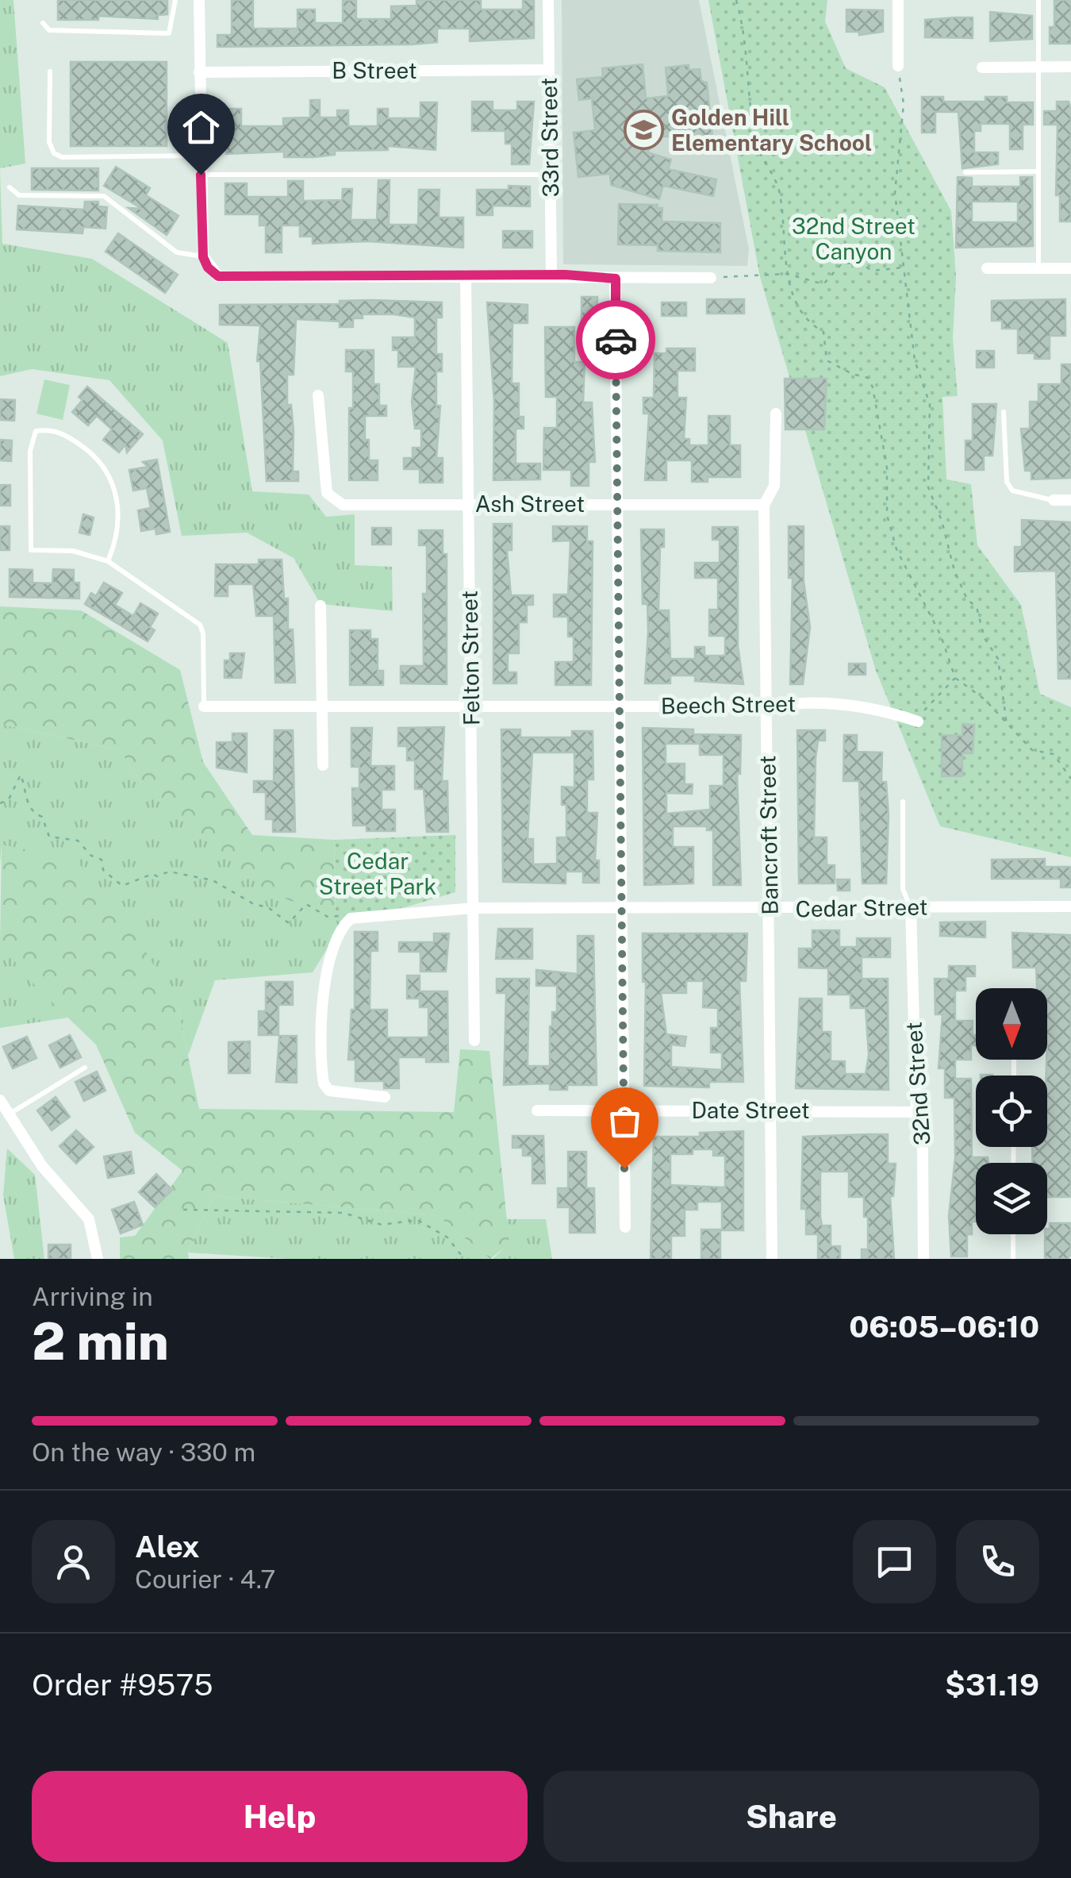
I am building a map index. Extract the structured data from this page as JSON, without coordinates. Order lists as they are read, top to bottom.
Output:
{
  "streets": {
    "street": [
      "B Street",
      "33rd Street",
      "Ash Street",
      "Felton Street",
      "Beech Street",
      "Bancroft Street",
      "Cedar Street",
      "32nd Street",
      "Date Street"
    ]
  },
  "crossings": [
    ["B Street", "33rd Street"],
    ["Ash Street", "Felton Street"],
    ["Ash Street", "Bancroft Street"],
    ["Felton Street", "Beech Street"],
    ["Felton Street", "Cedar Street"],
    ["Beech Street", "Bancroft Street"],
    ["Bancroft Street", "Cedar Street"],
    ["Bancroft Street", "Date Street"],
    ["Cedar Street", "32nd Street"],
    ["32nd Street", "Date Street"]
  ],
  "parks": ["32nd Street Canyon", "Cedar Street Park"],
  "places": {
    "school or university": ["Golden Hill Elementary School"]
  },
  "north": "bottom",
  "page": {
    "heading": ["2 min", "Arriving in", "06:05–06:10"],
    "panel": [
      "Alex",
      "Courier · 4.7",
      "Order #9575",
      "$31.19"
    ],
    "bar": "On the way · 330 m",
    "buttons": ["Help", "Share"]
  }
}
